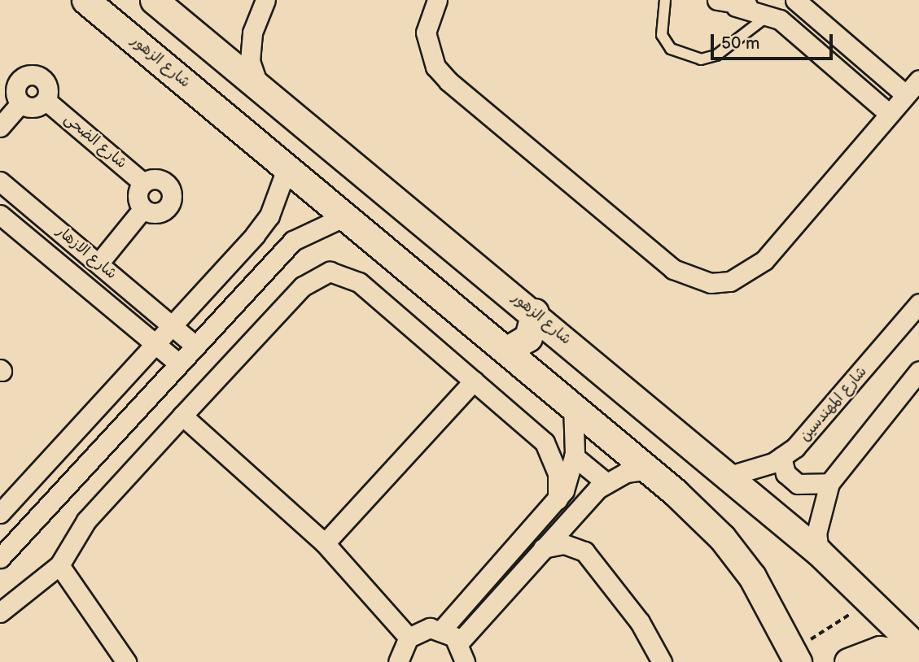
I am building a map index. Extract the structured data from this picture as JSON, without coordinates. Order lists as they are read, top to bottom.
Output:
{
  "streets": {
    "main road": ["شارع الزهور"],
    "street": ["شارع الضحى", "شارع الازهار", "شارع المهندسين"]
  },
  "crossings": [
    ["شارع الزهور", "شارع المهندسين"]
  ],
  "scale_bar": "50 m"
}
